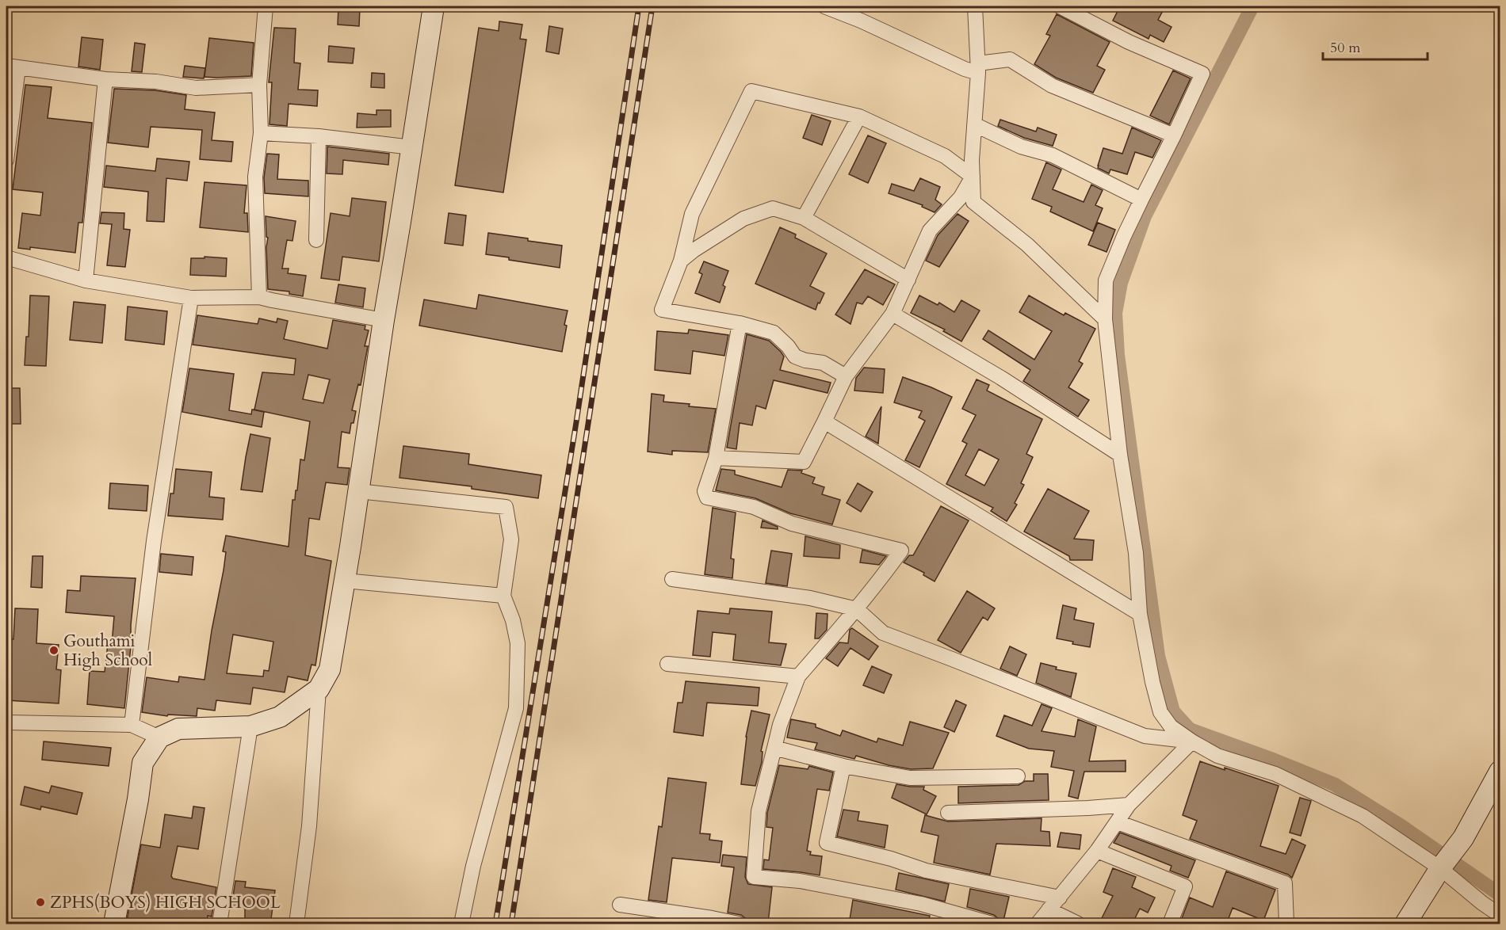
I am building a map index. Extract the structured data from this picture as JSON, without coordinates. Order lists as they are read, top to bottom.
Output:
{
  "places": ["Gouthami High School", "ZPHS(BOYS) HIGH SCHOOL"],
  "scale_bar": "50 m"
}
